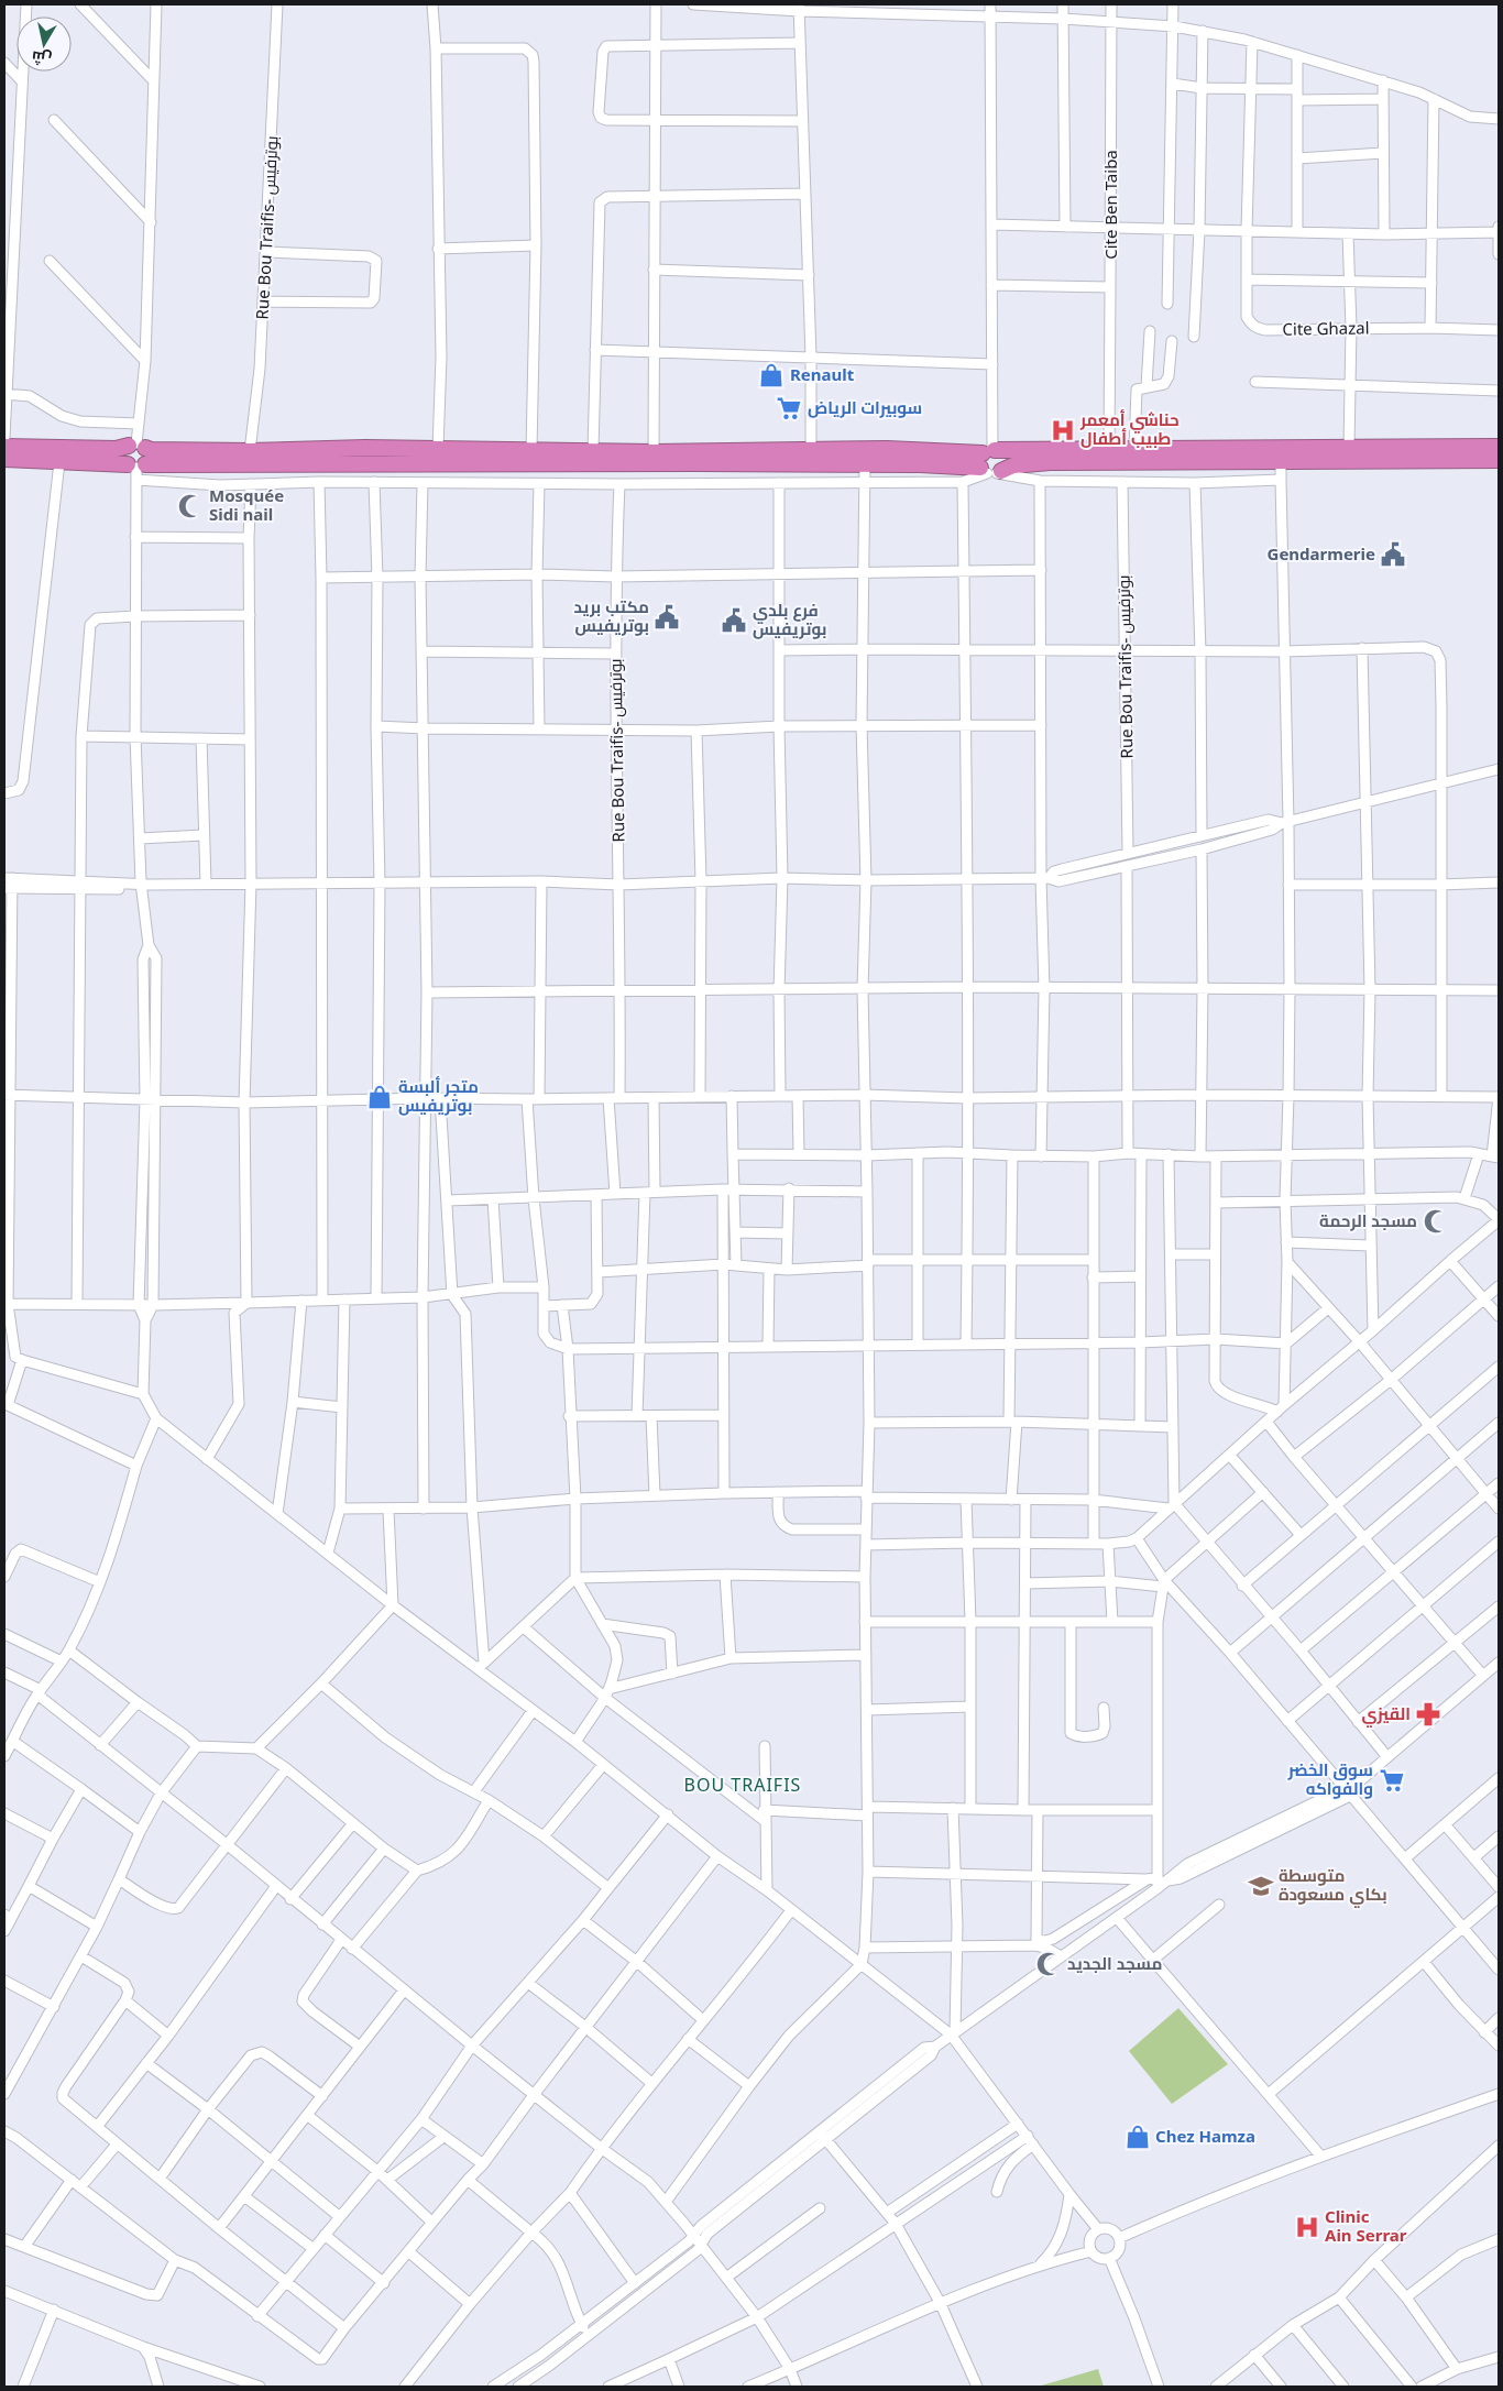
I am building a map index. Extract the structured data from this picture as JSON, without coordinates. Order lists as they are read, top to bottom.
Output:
{
  "streets": {
    "street": ["Cite Ben Taiba", "Rue Bou Traifis- بوترفيس", "Cite Ghazal"]
  },
  "districts": ["BOU TRAIFIS"],
  "places": {
    "shop": ["Renault", "متجر ألبسة بوتريفيس", "Chez Hamza"],
    "supermarket": ["سوبيرات الرياض", "سوق الخضر والفواكه"],
    "hospital": ["حناشي أمعمر طبيب أطفال", "Clinic Ain Serrar"],
    "mosque": ["Mosquée Sidi nail", "مسجد الرحمة", "مسجد الجديد"],
    "public building": ["Gendarmerie", "مكتب بريد بوتريفيس", "فرع بلدي بوتريفيس"],
    "pharmacy": ["القيزي"],
    "school or university": ["متوسطة بكاي مسعودة"]
  },
  "north": "bottom"
}
